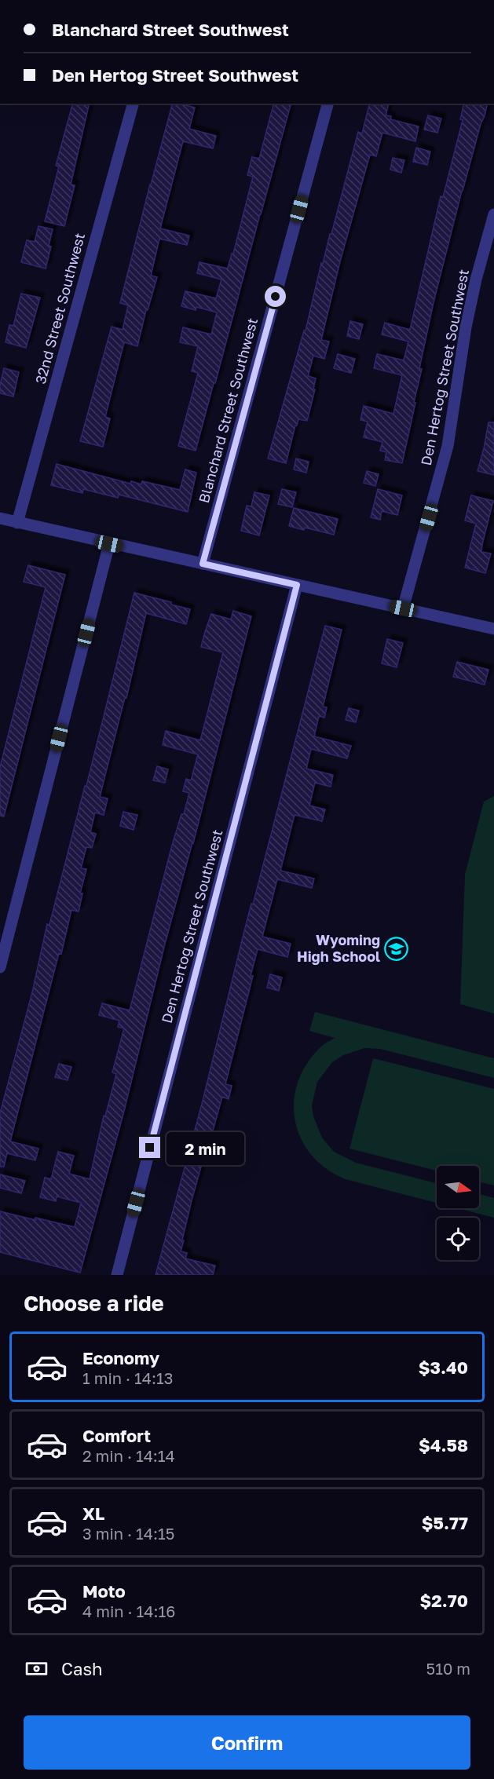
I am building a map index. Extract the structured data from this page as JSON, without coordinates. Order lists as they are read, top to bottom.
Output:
{
  "streets": {
    "street": ["32nd Street Southwest", "Den Hertog Street Southwest", "Blanchard Street Southwest"]
  },
  "places": {
    "school or university": ["Wyoming High School"]
  },
  "north": "right",
  "page": {
    "banner": ["Blanchard Street Southwest", "Den Hertog Street Southwest"],
    "bubble": "2 min",
    "heading": "Choose a ride",
    "list": [
      {
        "name": "Economy",
        "note": "1 min · 14:13",
        "value": "$3.40"
      },
      {
        "name": "Comfort",
        "note": "2 min · 14:14",
        "value": "$4.58"
      },
      {
        "name": "XL",
        "note": "3 min · 14:15",
        "value": "$5.77"
      },
      {
        "name": "Moto",
        "note": "4 min · 14:16",
        "value": "$2.70"
      }
    ],
    "pay": ["Cash", "510 m"],
    "buttons": "Confirm"
  }
}
